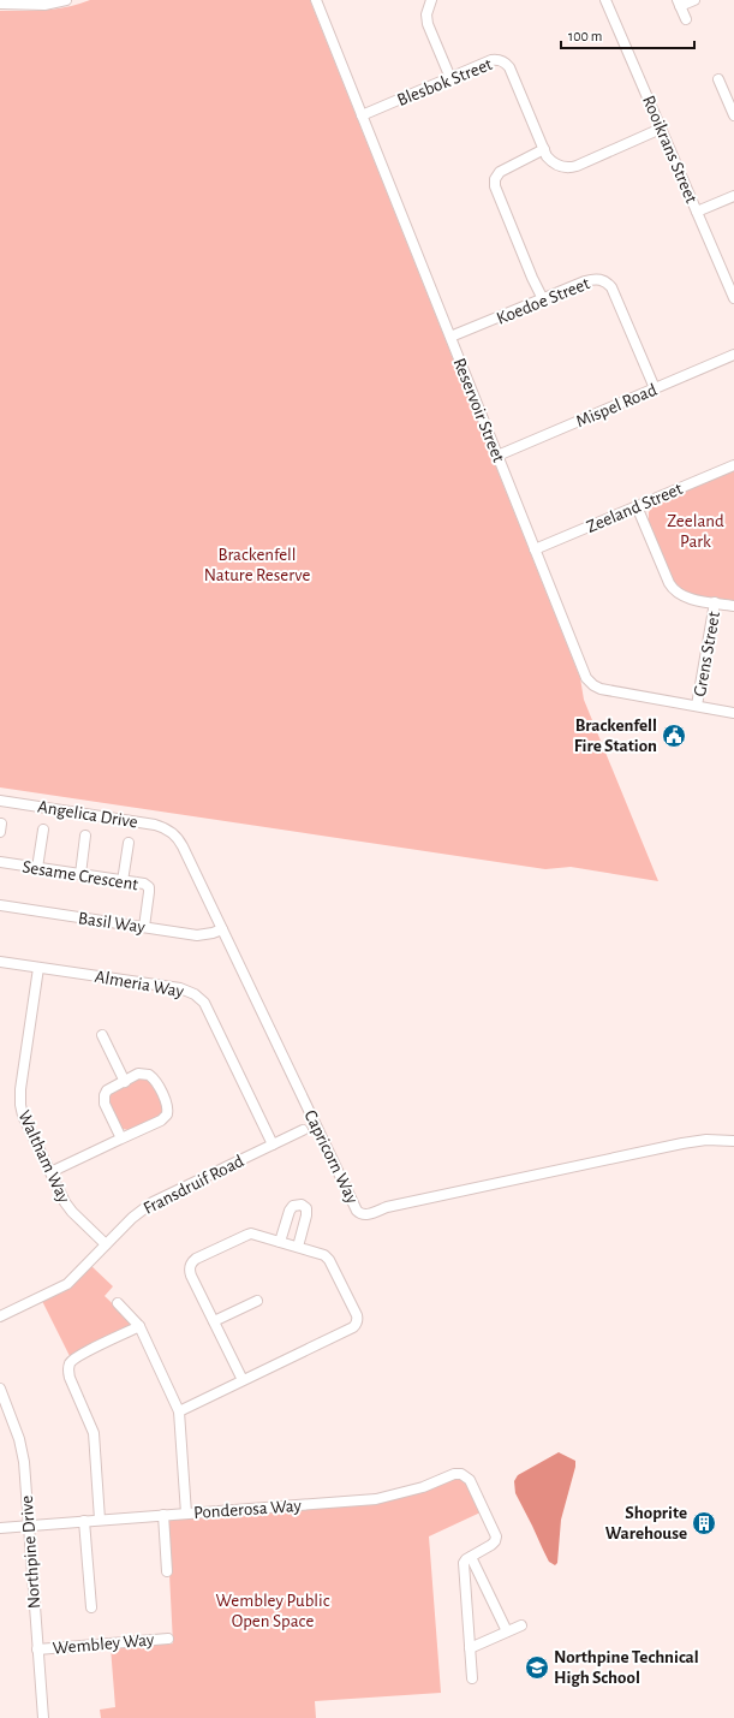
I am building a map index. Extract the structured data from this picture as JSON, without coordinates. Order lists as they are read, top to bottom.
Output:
{
  "streets": {
    "street": [
      "Blesbok Street",
      "Rooikrans Street",
      "Koedoe Street",
      "Mispel Road",
      "Reservoir Street",
      "Zeeland Street",
      "Grens Street",
      "Angelica Drive",
      "Sesame Crescent",
      "Basil Way",
      "Almeria Way",
      "Waltham Way",
      "Capricorn Way",
      "Fransdruif Road",
      "Ponderosa Way",
      "Northpine Drive",
      "Wembley Way"
    ]
  },
  "crossings": [
    ["Blesbok Street", "Reservoir Street"],
    ["Koedoe Street", "Mispel Road"],
    ["Koedoe Street", "Reservoir Street"],
    ["Mispel Road", "Reservoir Street"],
    ["Reservoir Street", "Zeeland Street"],
    ["Reservoir Street", "Grens Street"],
    ["Angelica Drive", "Capricorn Way"],
    ["Sesame Crescent", "Basil Way"],
    ["Basil Way", "Capricorn Way"],
    ["Almeria Way", "Waltham Way"],
    ["Almeria Way", "Fransdruif Road"],
    ["Waltham Way", "Fransdruif Road"],
    ["Ponderosa Way", "Northpine Drive"],
    ["Northpine Drive", "Wembley Way"]
  ],
  "parks": ["Zeeland Park", "Brackenfell Nature Reserve", "Wembley Public Open Space"],
  "places": {
    "public building": ["Brackenfell Fire Station"],
    "building": ["Shoprite Warehouse"],
    "school or university": ["Northpine Technical High School"]
  },
  "scale_bar": "100 m"
}
